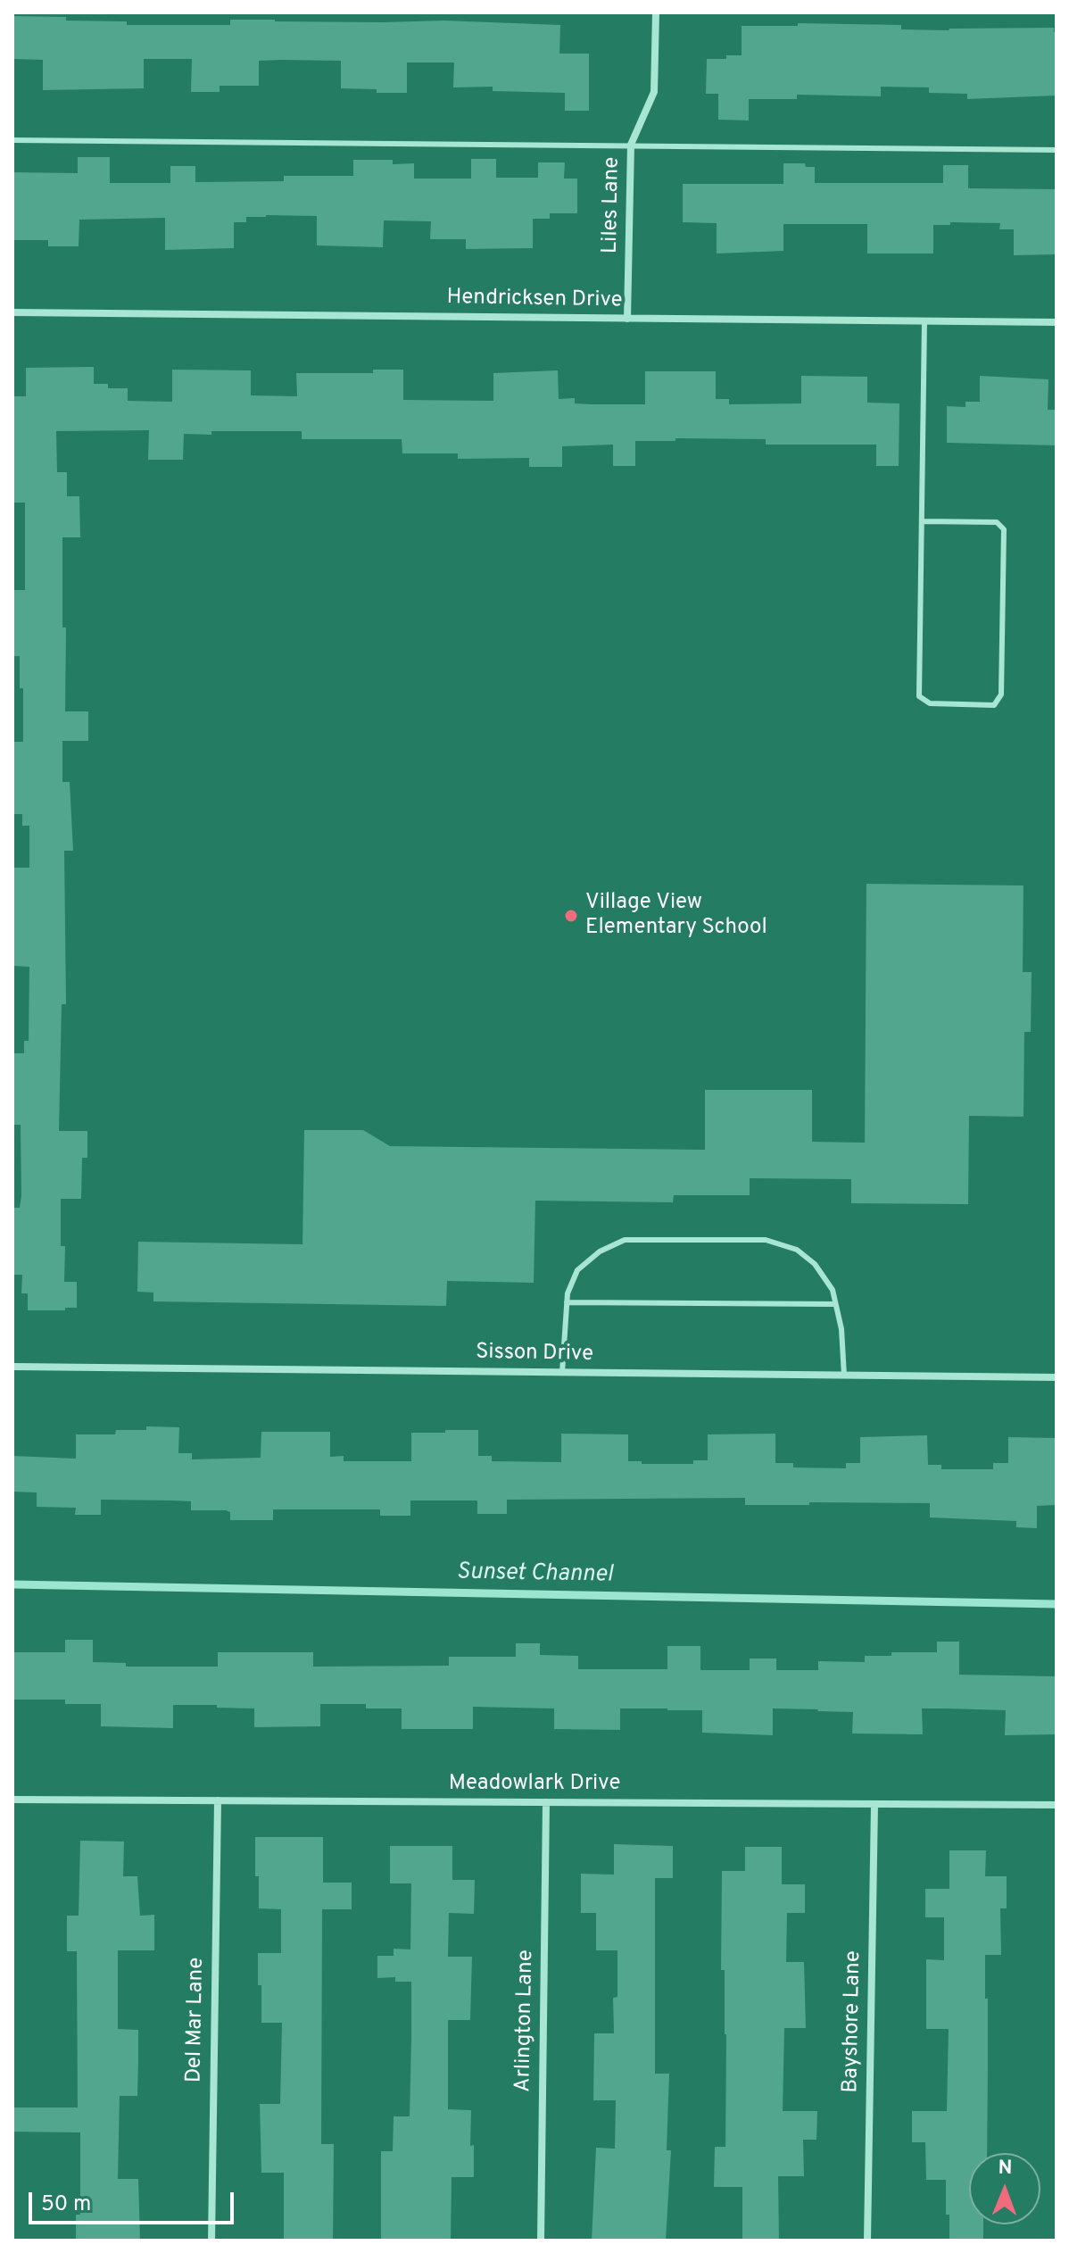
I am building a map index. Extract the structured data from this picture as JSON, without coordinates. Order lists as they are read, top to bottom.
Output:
{
  "streets": {
    "street": [
      "Liles Lane",
      "Hendricksen Drive",
      "Sisson Drive",
      "Meadowlark Drive",
      "Del Mar Lane",
      "Arlington Lane",
      "Bayshore Lane"
    ]
  },
  "crossings": [
    ["Liles Lane", "Hendricksen Drive"],
    ["Meadowlark Drive", "Del Mar Lane"],
    ["Meadowlark Drive", "Arlington Lane"],
    ["Meadowlark Drive", "Bayshore Lane"]
  ],
  "water": ["Sunset Channel"],
  "places": ["Village View Elementary School"],
  "scale_bar": "50 m",
  "north": "top"
}
